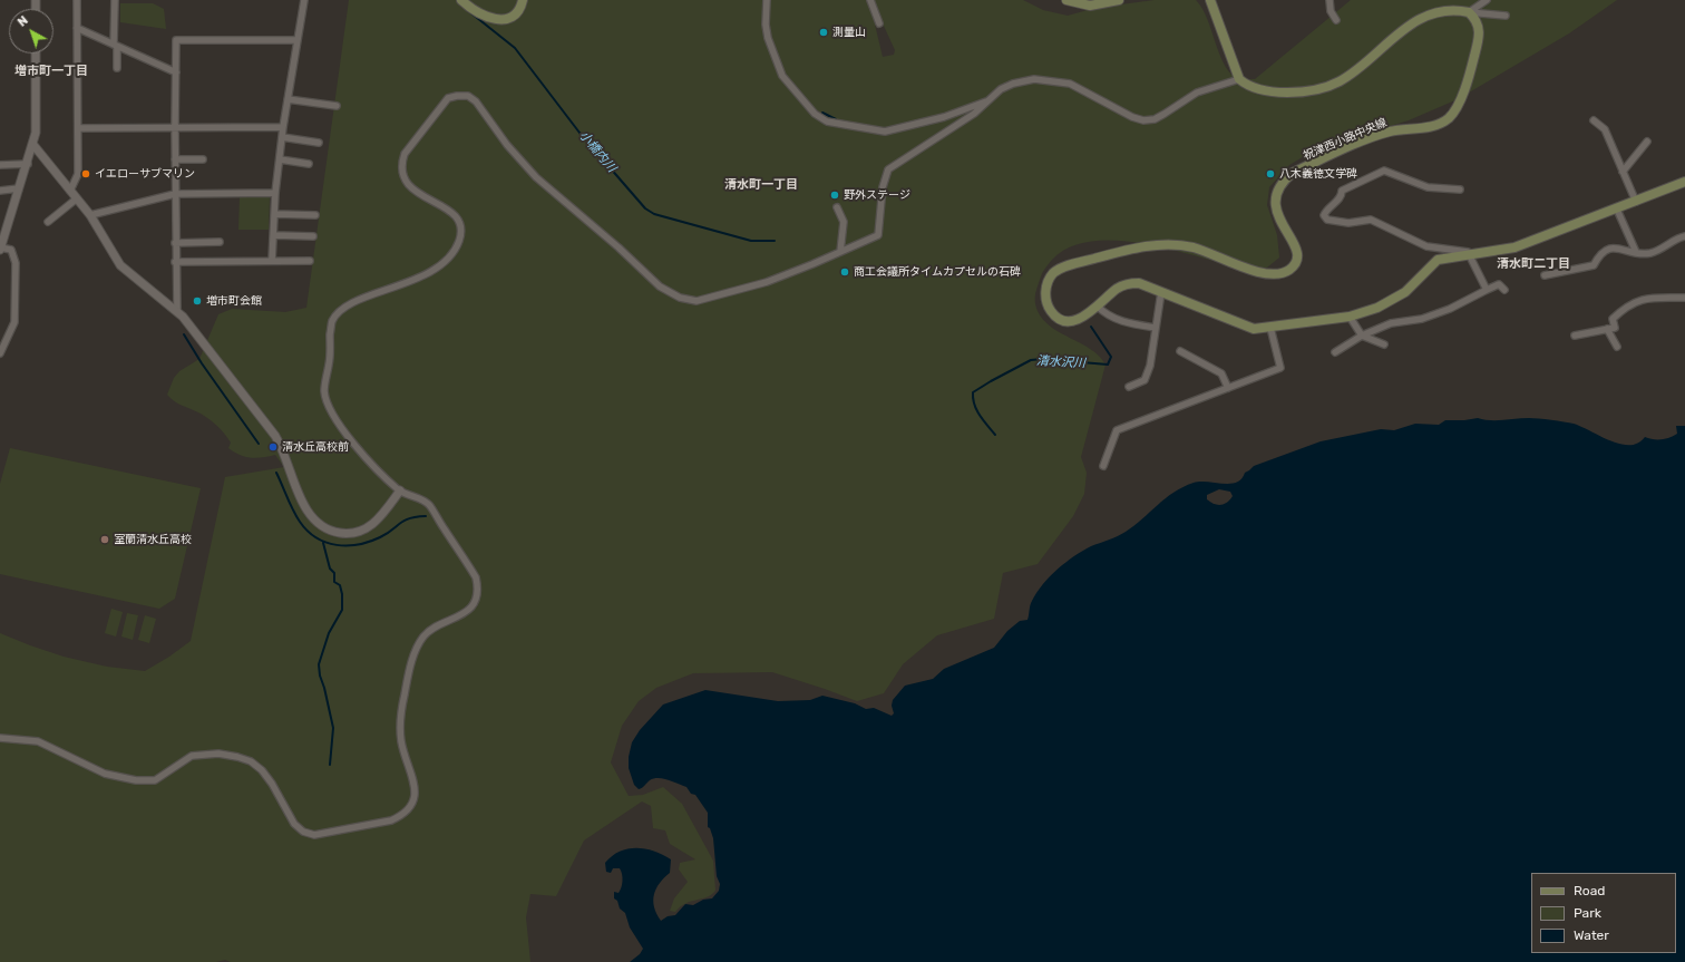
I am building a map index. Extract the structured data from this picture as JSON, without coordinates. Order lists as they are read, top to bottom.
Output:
{
  "streets": {
    "main road": ["祝津西小路中央線"]
  },
  "districts": ["増市町一丁目", "清水町一丁目", "清水町二丁目"],
  "water": ["小橋内川", "清水沢川"],
  "places": [
    "測量山",
    "イエローサブマリン",
    "八木義徳文学碑",
    "野外ステージ",
    "商工会議所タイムカプセルの石碑",
    "増市町会館",
    "清水丘高校前",
    "室蘭清水丘高校"
  ],
  "legend": ["Road", "Park", "Water"],
  "north": "top left"
}
